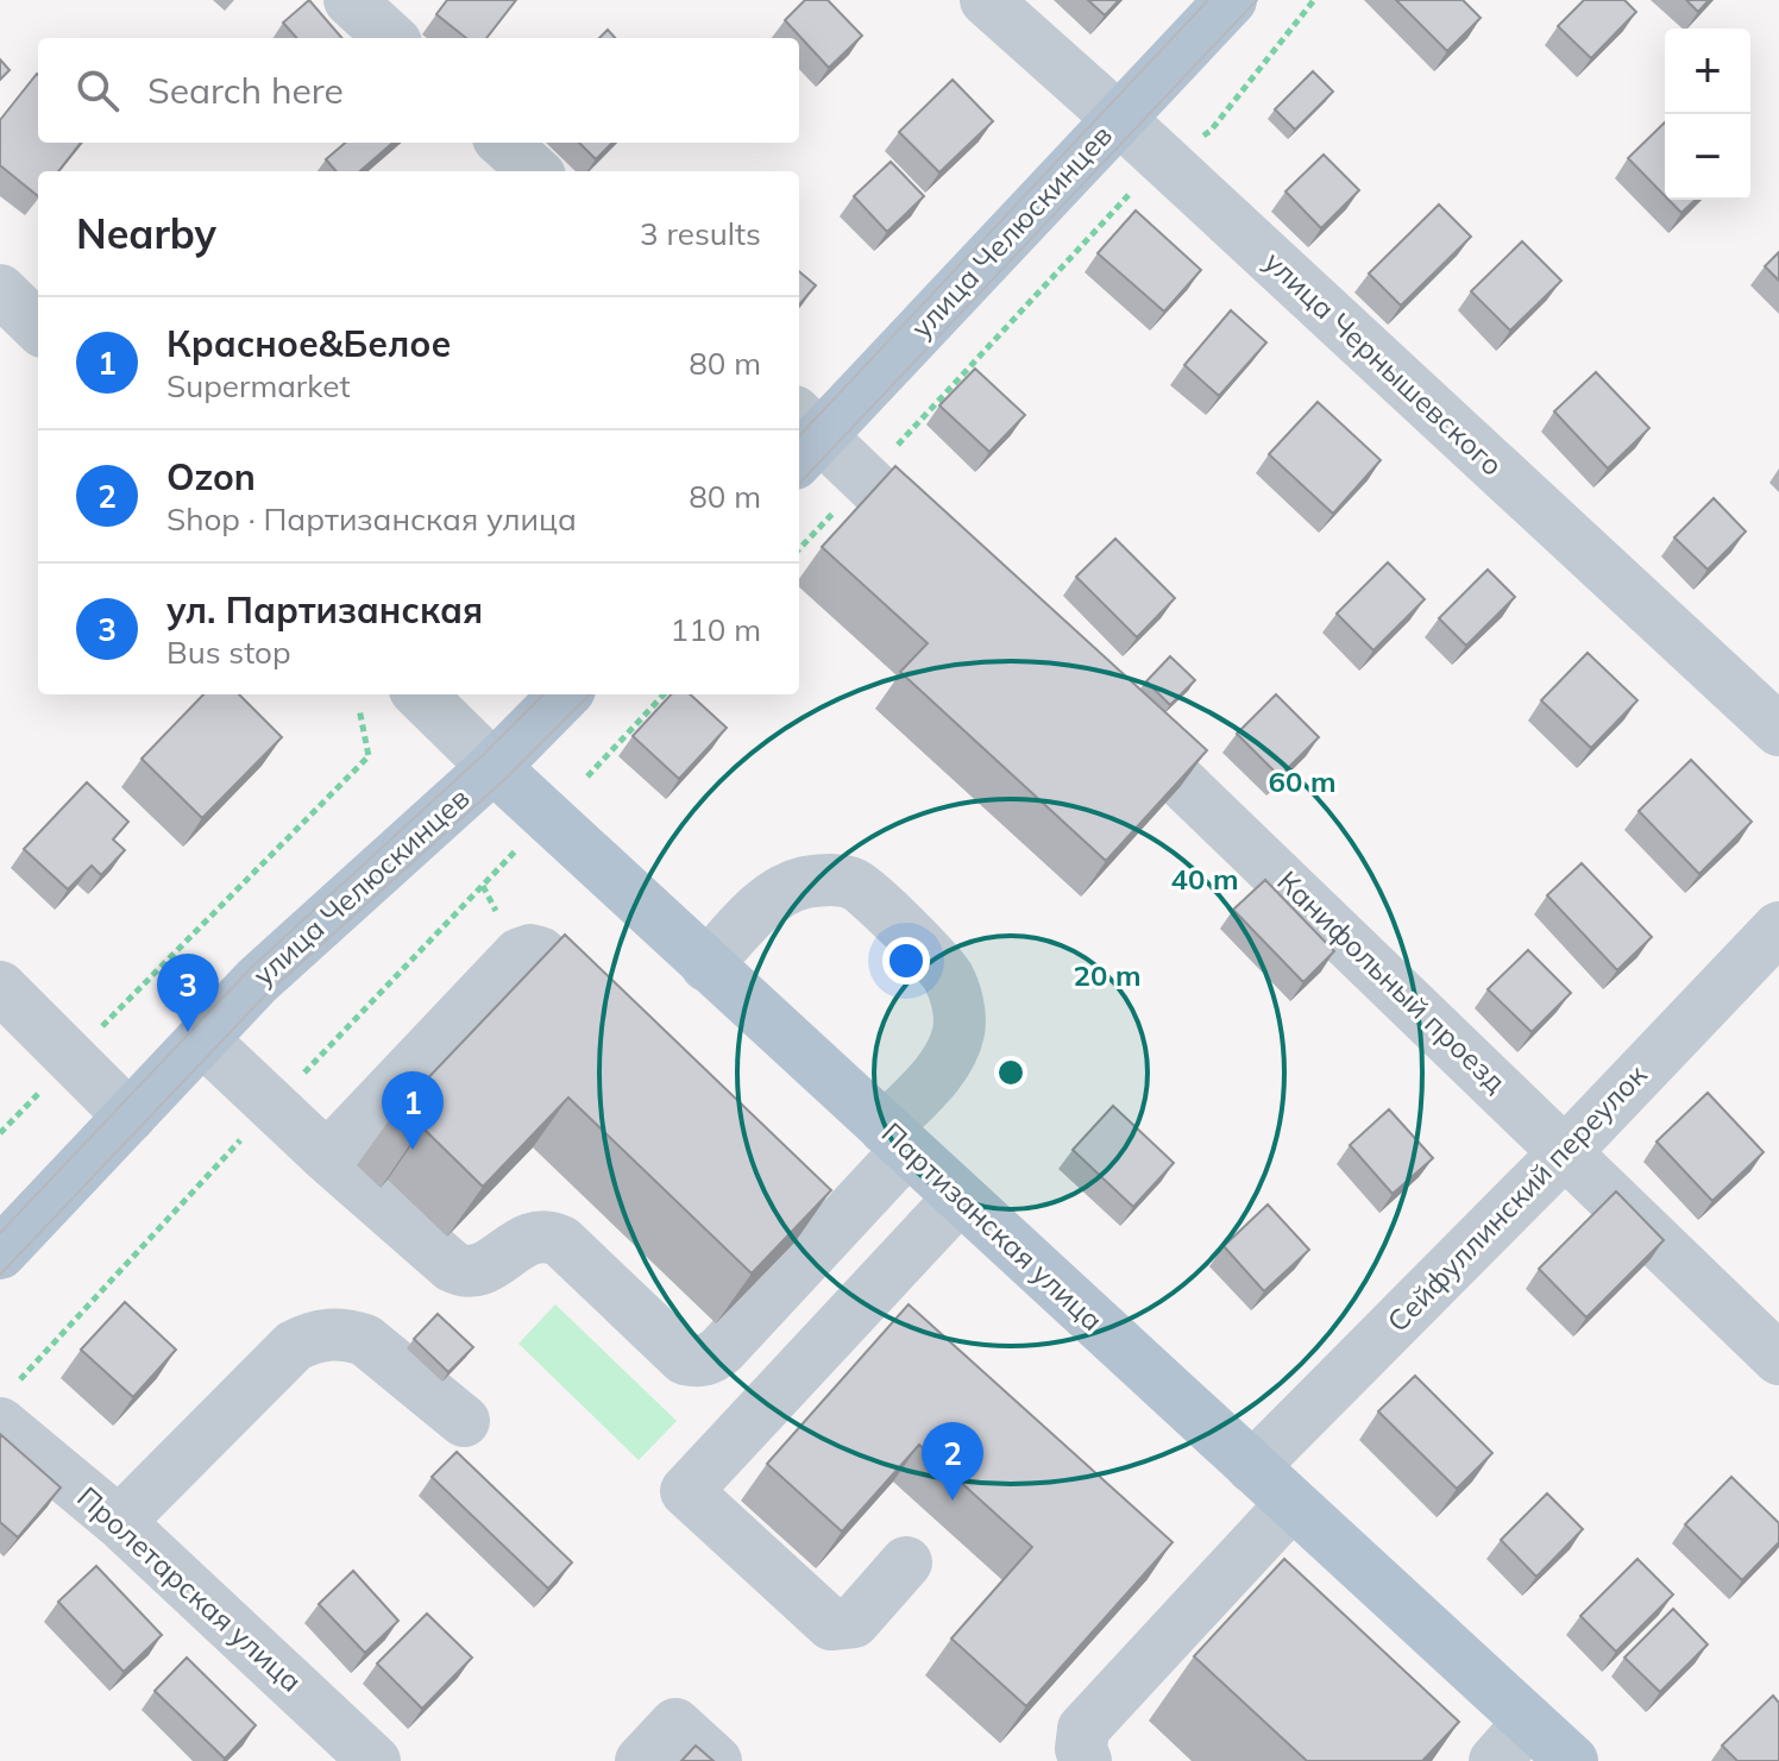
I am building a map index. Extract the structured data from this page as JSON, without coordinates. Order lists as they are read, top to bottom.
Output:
{
  "streets": {
    "main road": ["улица Челюскинцев", "Партизанская улица"],
    "street": [
      "улица Чернышевского",
      "Канифольный проезд",
      "Сейфуллинский переулок",
      "Пролетарская улица"
    ]
  },
  "crossings": [
    ["улица Челюскинцев", "улица Чернышевского"],
    ["улица Челюскинцев", "Партизанская улица"],
    ["Канифольный проезд", "Сейфуллинский переулок"],
    ["Сейфуллинский переулок", "Партизанская улица"]
  ],
  "page": {
    "map_buttons": ["+", "−"],
    "search": "Search here",
    "heading": ["Nearby", "3 results"],
    "list": [
      {
        "mark": "1",
        "name": "Красное&Белое",
        "note": "Supermarket",
        "value": "80 m"
      },
      {
        "mark": "2",
        "name": "Ozon",
        "note": "Shop · Партизанская улица",
        "value": "80 m"
      },
      {
        "mark": "3",
        "name": "ул. Партизанская",
        "note": "Bus stop",
        "value": "110 m"
      }
    ],
    "pins": ["3", "1", "2"]
  },
  "rings": ["60 m", "40 m", "20 m"]
}
